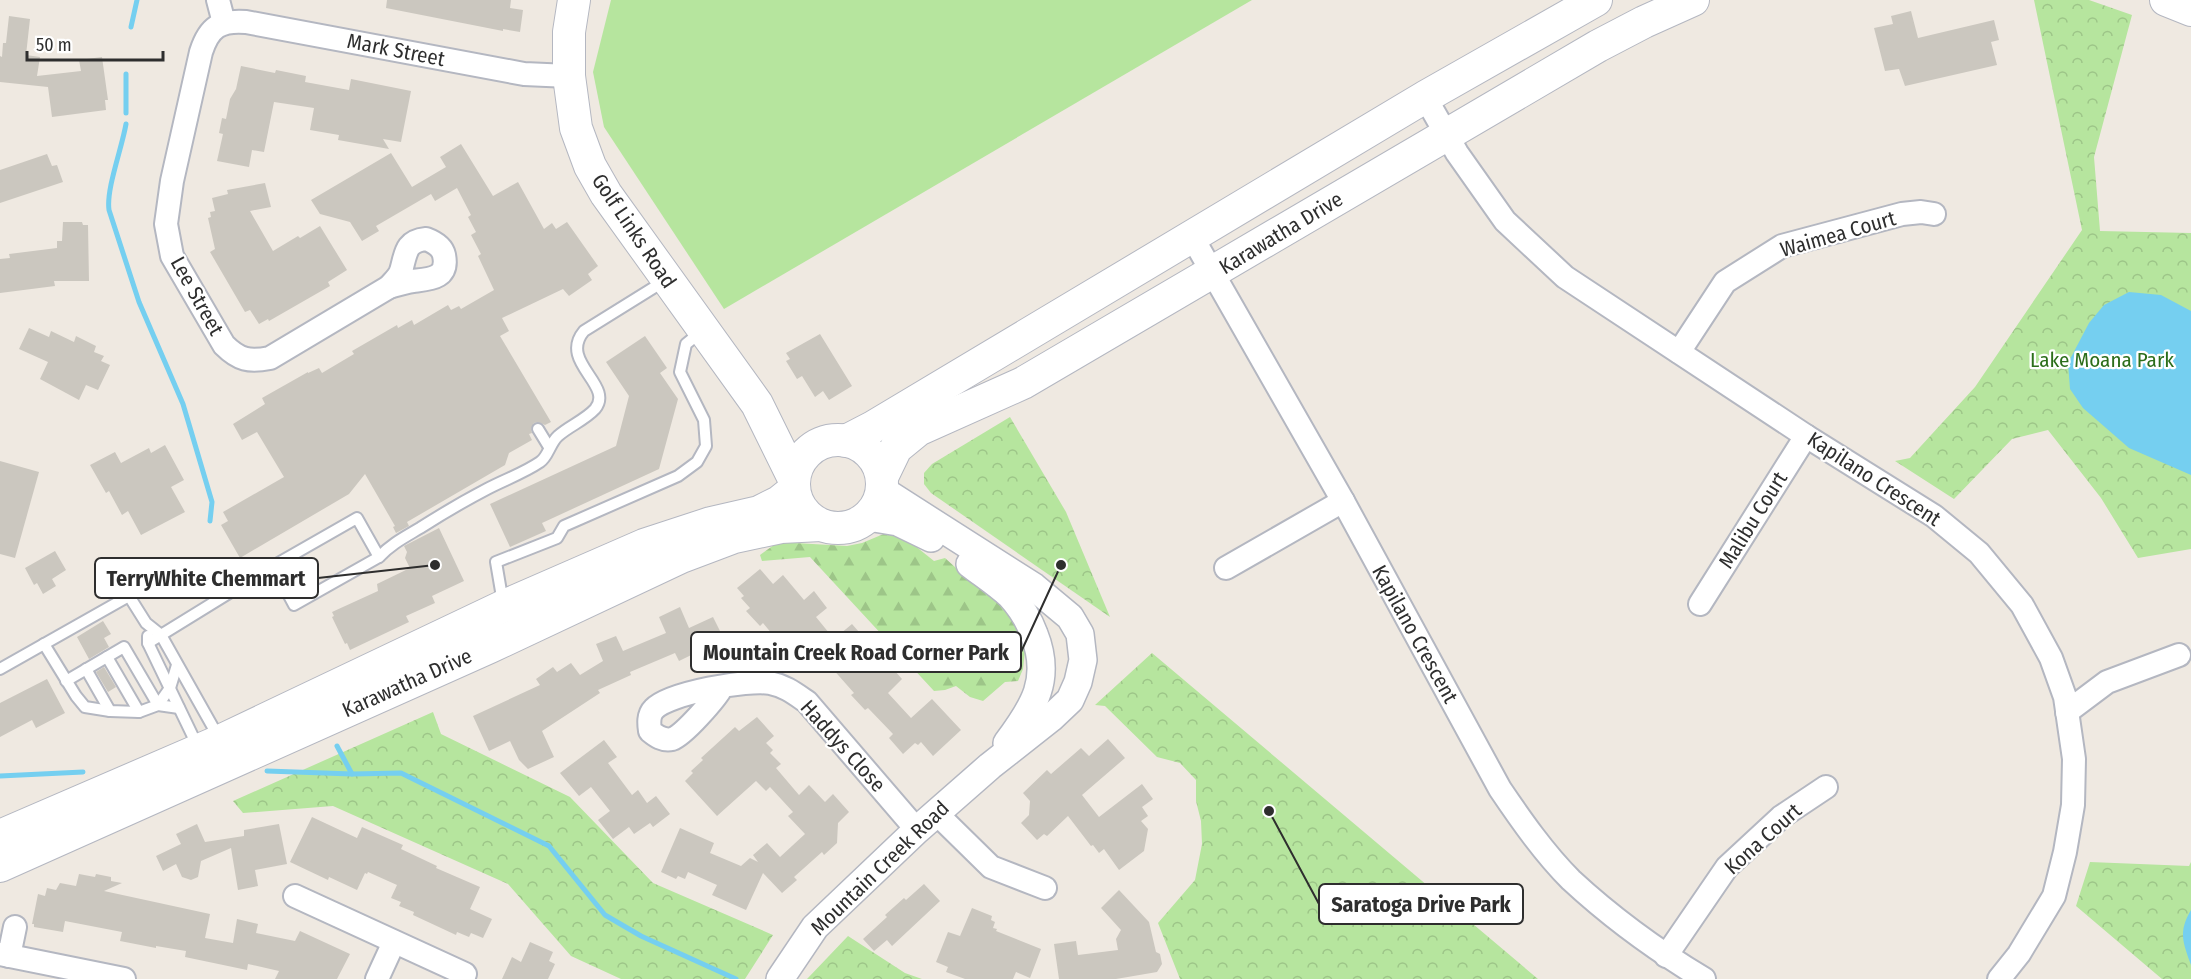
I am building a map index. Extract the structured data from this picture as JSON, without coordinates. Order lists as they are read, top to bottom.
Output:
{
  "streets": {
    "main road": ["Golf Links Road", "Karawatha Drive"],
    "street": [
      "Mark Street",
      "Waimea Court",
      "Lee Street",
      "Kapilano Crescent",
      "Malibu Court",
      "Haddys Close",
      "Kona Court",
      "Mountain Creek Road"
    ]
  },
  "crossings": [
    ["Mark Street", "Golf Links Road"],
    ["Mark Street", "Lee Street"],
    ["Golf Links Road", "Karawatha Drive"],
    ["Golf Links Road", "Mountain Creek Road"],
    ["Karawatha Drive", "Kapilano Crescent"],
    ["Karawatha Drive", "Mountain Creek Road"],
    ["Waimea Court", "Kapilano Crescent"],
    ["Kapilano Crescent", "Malibu Court"],
    ["Kapilano Crescent", "Kona Court"],
    ["Haddys Close", "Mountain Creek Road"]
  ],
  "parks": ["Lake Moana Park"],
  "places": ["TerryWhite Chemmart", "Mountain Creek Road Corner Park", "Saratoga Drive Park"],
  "scale_bar": "50 m"
}
